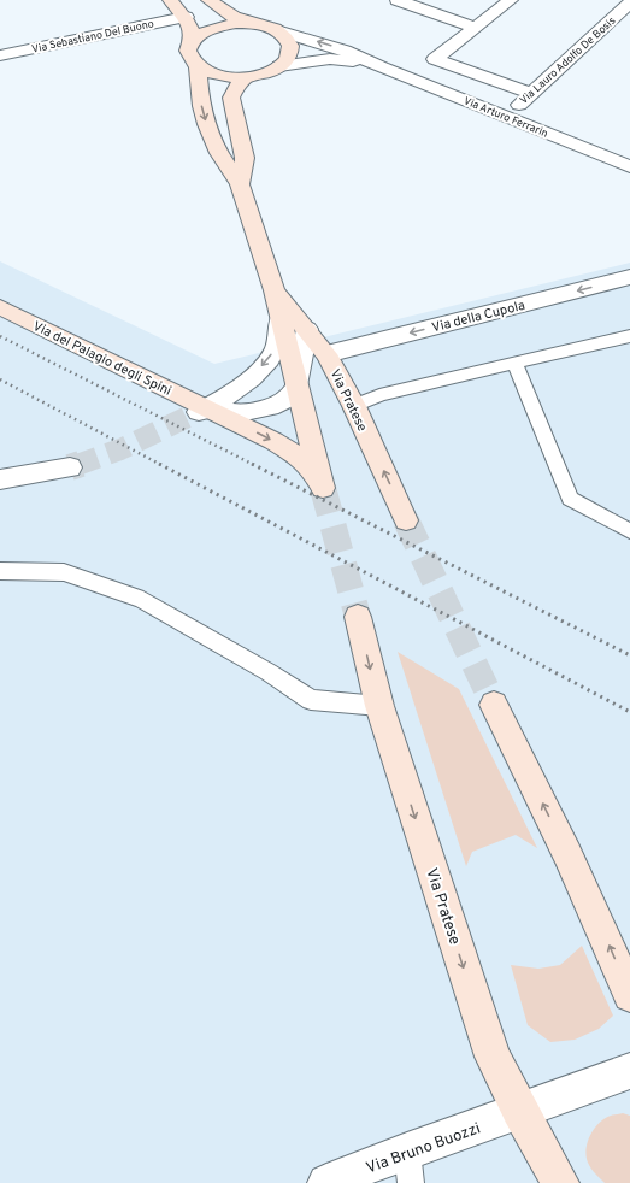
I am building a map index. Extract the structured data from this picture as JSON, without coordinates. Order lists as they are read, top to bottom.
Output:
{
  "streets": {
    "main road": ["Via del Palagio degli Spini", "Via Pratese"],
    "street": [
      "Via Sebastiano Del Buono",
      "Via Lauro Adolfo De Bosis",
      "Via Arturo Ferrarin",
      "Via della Cupola",
      "Via Bruno Buozzi"
    ]
  },
  "crossings": [
    ["Via Lauro Adolfo De Bosis", "Via Arturo Ferrarin"],
    ["Via della Cupola", "Via Pratese"],
    ["Via del Palagio degli Spini", "Via Pratese"],
    ["Via Pratese", "Via Bruno Buozzi"]
  ],
  "one_way": ["Via della Cupola"]
}
